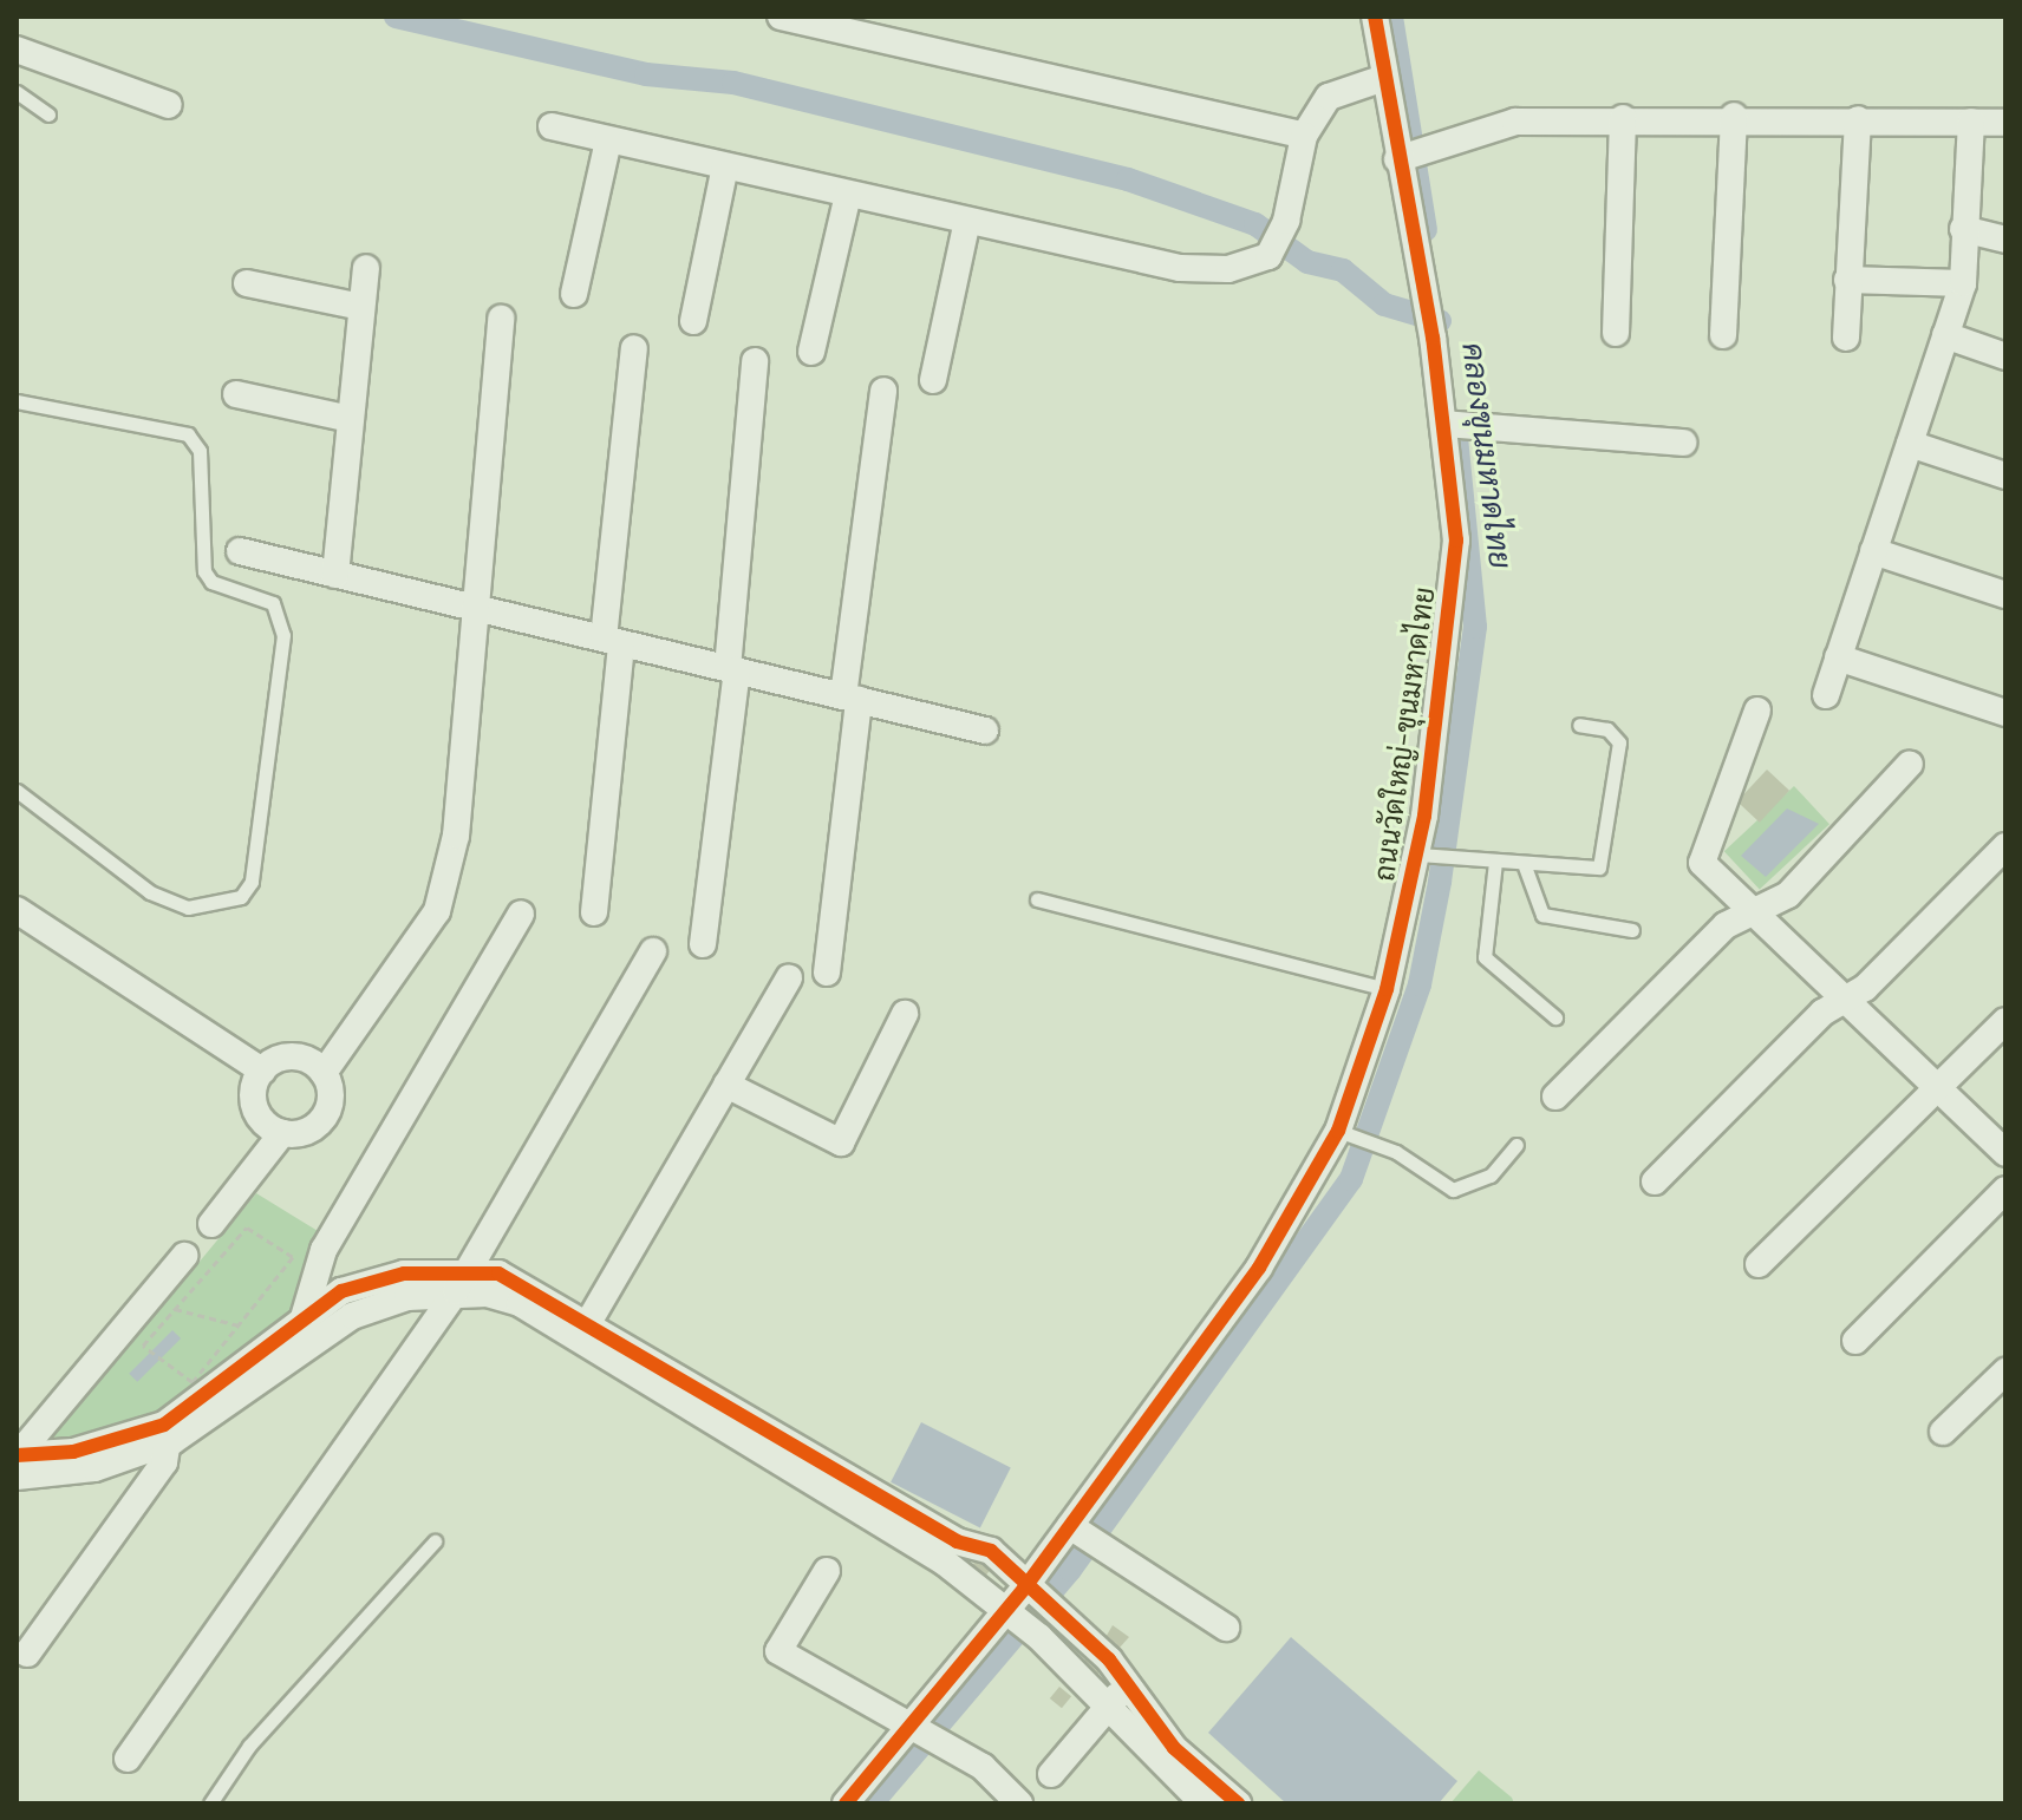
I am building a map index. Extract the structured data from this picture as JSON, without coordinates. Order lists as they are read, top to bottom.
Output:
{
  "streets": {
    "street": ["ถนนวัดใหญ่-ขุนมหาดไทย"]
  },
  "water": ["คลองขุนมหาดไทย"]
}
